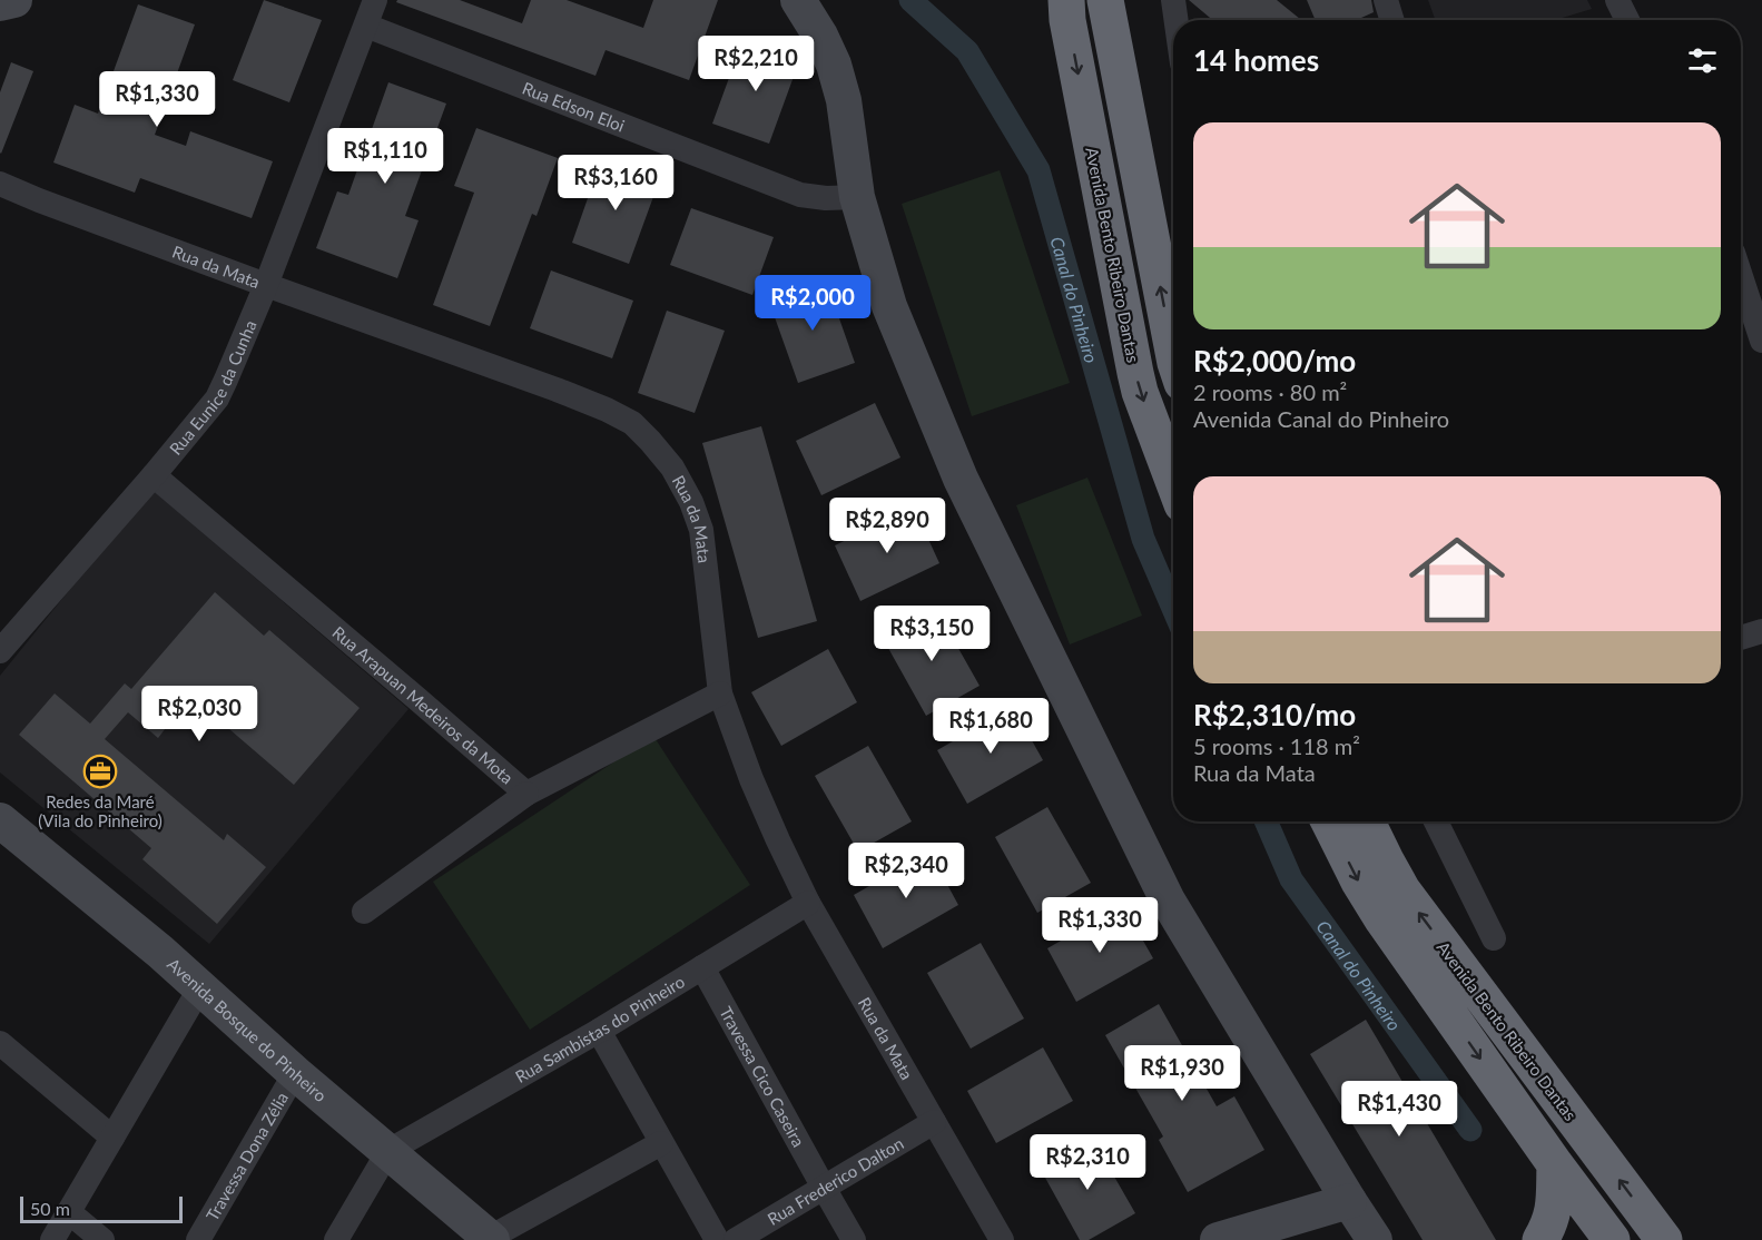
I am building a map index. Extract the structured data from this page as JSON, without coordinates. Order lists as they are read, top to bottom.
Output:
{
  "streets": {
    "highway": ["Avenida Bento Ribeiro Dantas"],
    "street": [
      "Rua Edson Eloi",
      "Rua da Mata",
      "Rua Eunice da Cunha",
      "Rua Arapuan Medeiros da Mota",
      "Avenida Bosque do Pinheiro",
      "Rua Sambistas do Pinheiro",
      "Travessa Cico Caseira",
      "Travessa Dona Zélia",
      "Rua Frederico Dalton"
    ]
  },
  "crossings": [
    ["Rua Edson Eloi", "Rua Eunice da Cunha"],
    ["Rua da Mata", "Rua Eunice da Cunha"],
    ["Rua da Mata", "Rua Arapuan Medeiros da Mota"],
    ["Rua da Mata", "Rua Sambistas do Pinheiro"],
    ["Rua da Mata", "Rua Frederico Dalton"],
    ["Rua Eunice da Cunha", "Rua Arapuan Medeiros da Mota"],
    ["Avenida Bosque do Pinheiro", "Rua Sambistas do Pinheiro"],
    ["Avenida Bosque do Pinheiro", "Travessa Dona Zélia"],
    ["Rua Sambistas do Pinheiro", "Travessa Cico Caseira"],
    ["Travessa Cico Caseira", "Rua Frederico Dalton"]
  ],
  "water": ["Canal do Pinheiro"],
  "places": {
    "office": ["Redes da Maré (Vila do Pinheiro)"]
  },
  "scale_bar": "50 m",
  "page": {
    "heading": "14 homes",
    "price": [
      "R$2,210",
      "R$1,330",
      "R$1,110",
      "R$3,160",
      "R$2,000",
      "R$2,890",
      "R$3,150",
      "R$2,030",
      "R$1,680",
      "R$2,340",
      "R$1,330",
      "R$1,930",
      "R$1,430",
      "R$2,310"
    ],
    "list": [
      {
        "name": "R$2,000/mo",
        "note": "2 rooms · 80 m² · Avenida Canal do Pinheiro"
      },
      {
        "name": "R$2,310/mo",
        "note": "5 rooms · 118 m² · Rua da Mata"
      }
    ],
    "scale": "50 m"
  }
}
